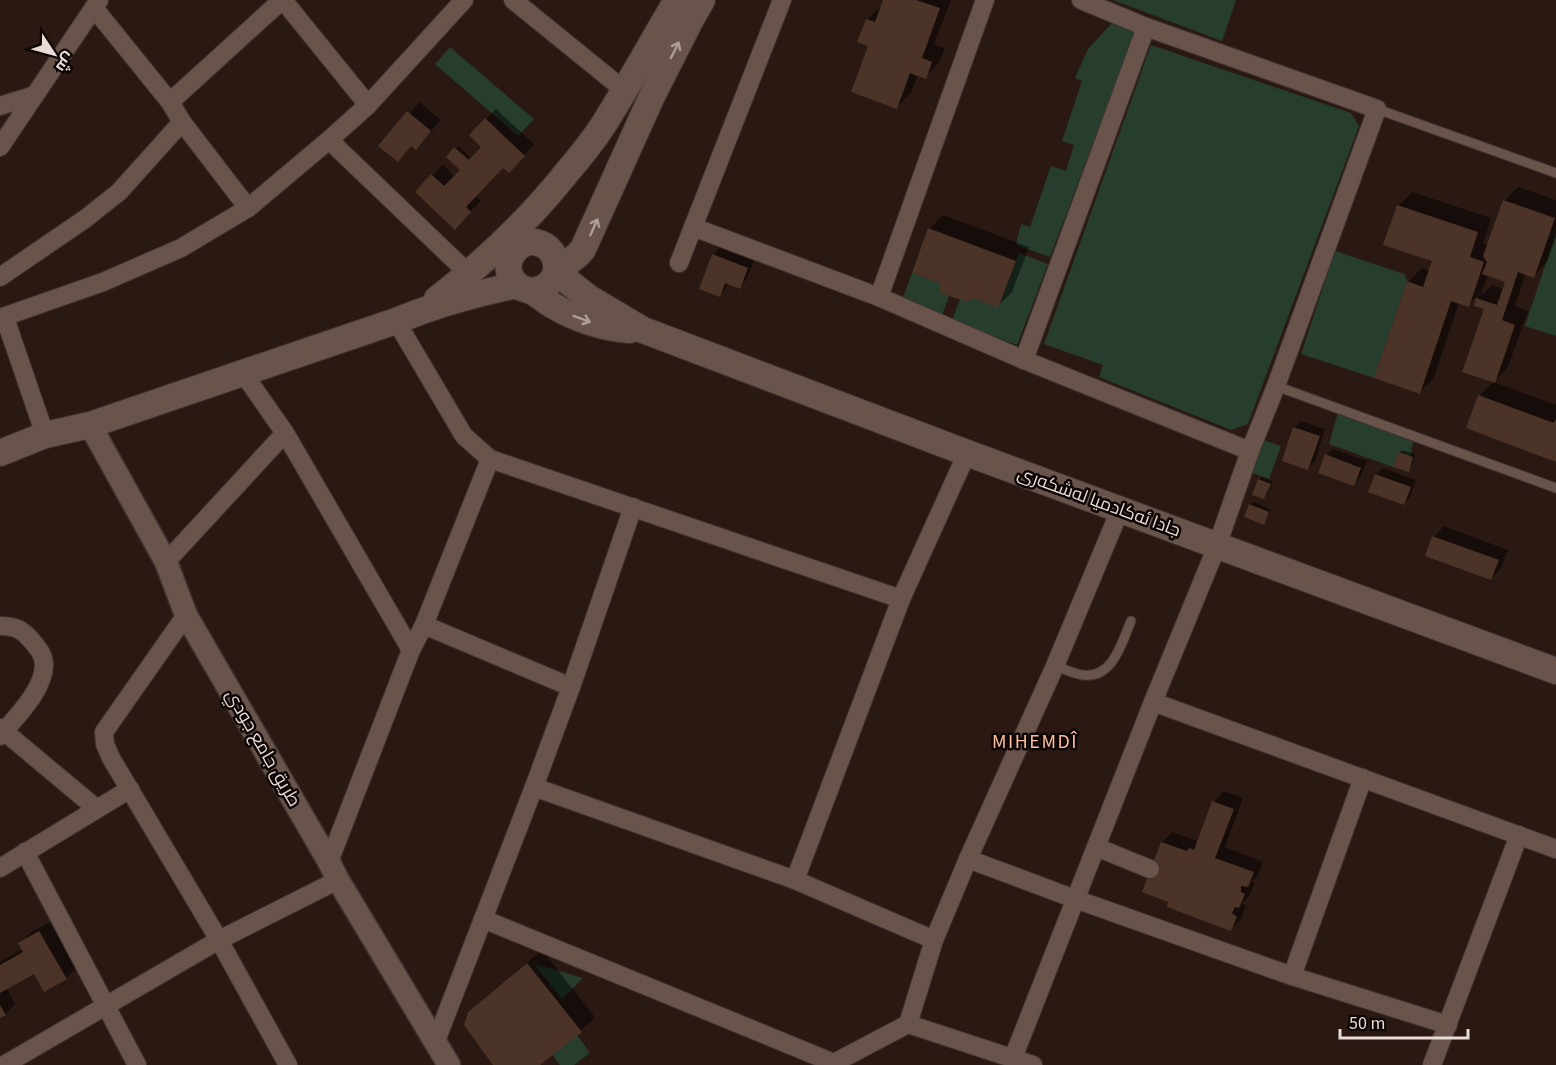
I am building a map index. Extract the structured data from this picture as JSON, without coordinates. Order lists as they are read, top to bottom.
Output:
{
  "streets": {
    "main road": ["جادا ئه‌كادميا له‌شكه‌رى"],
    "street": ["طريق جامع جودي"]
  },
  "districts": ["MIHEMDÎ"],
  "scale_bar": "50 m",
  "north": "bottom right"
}
